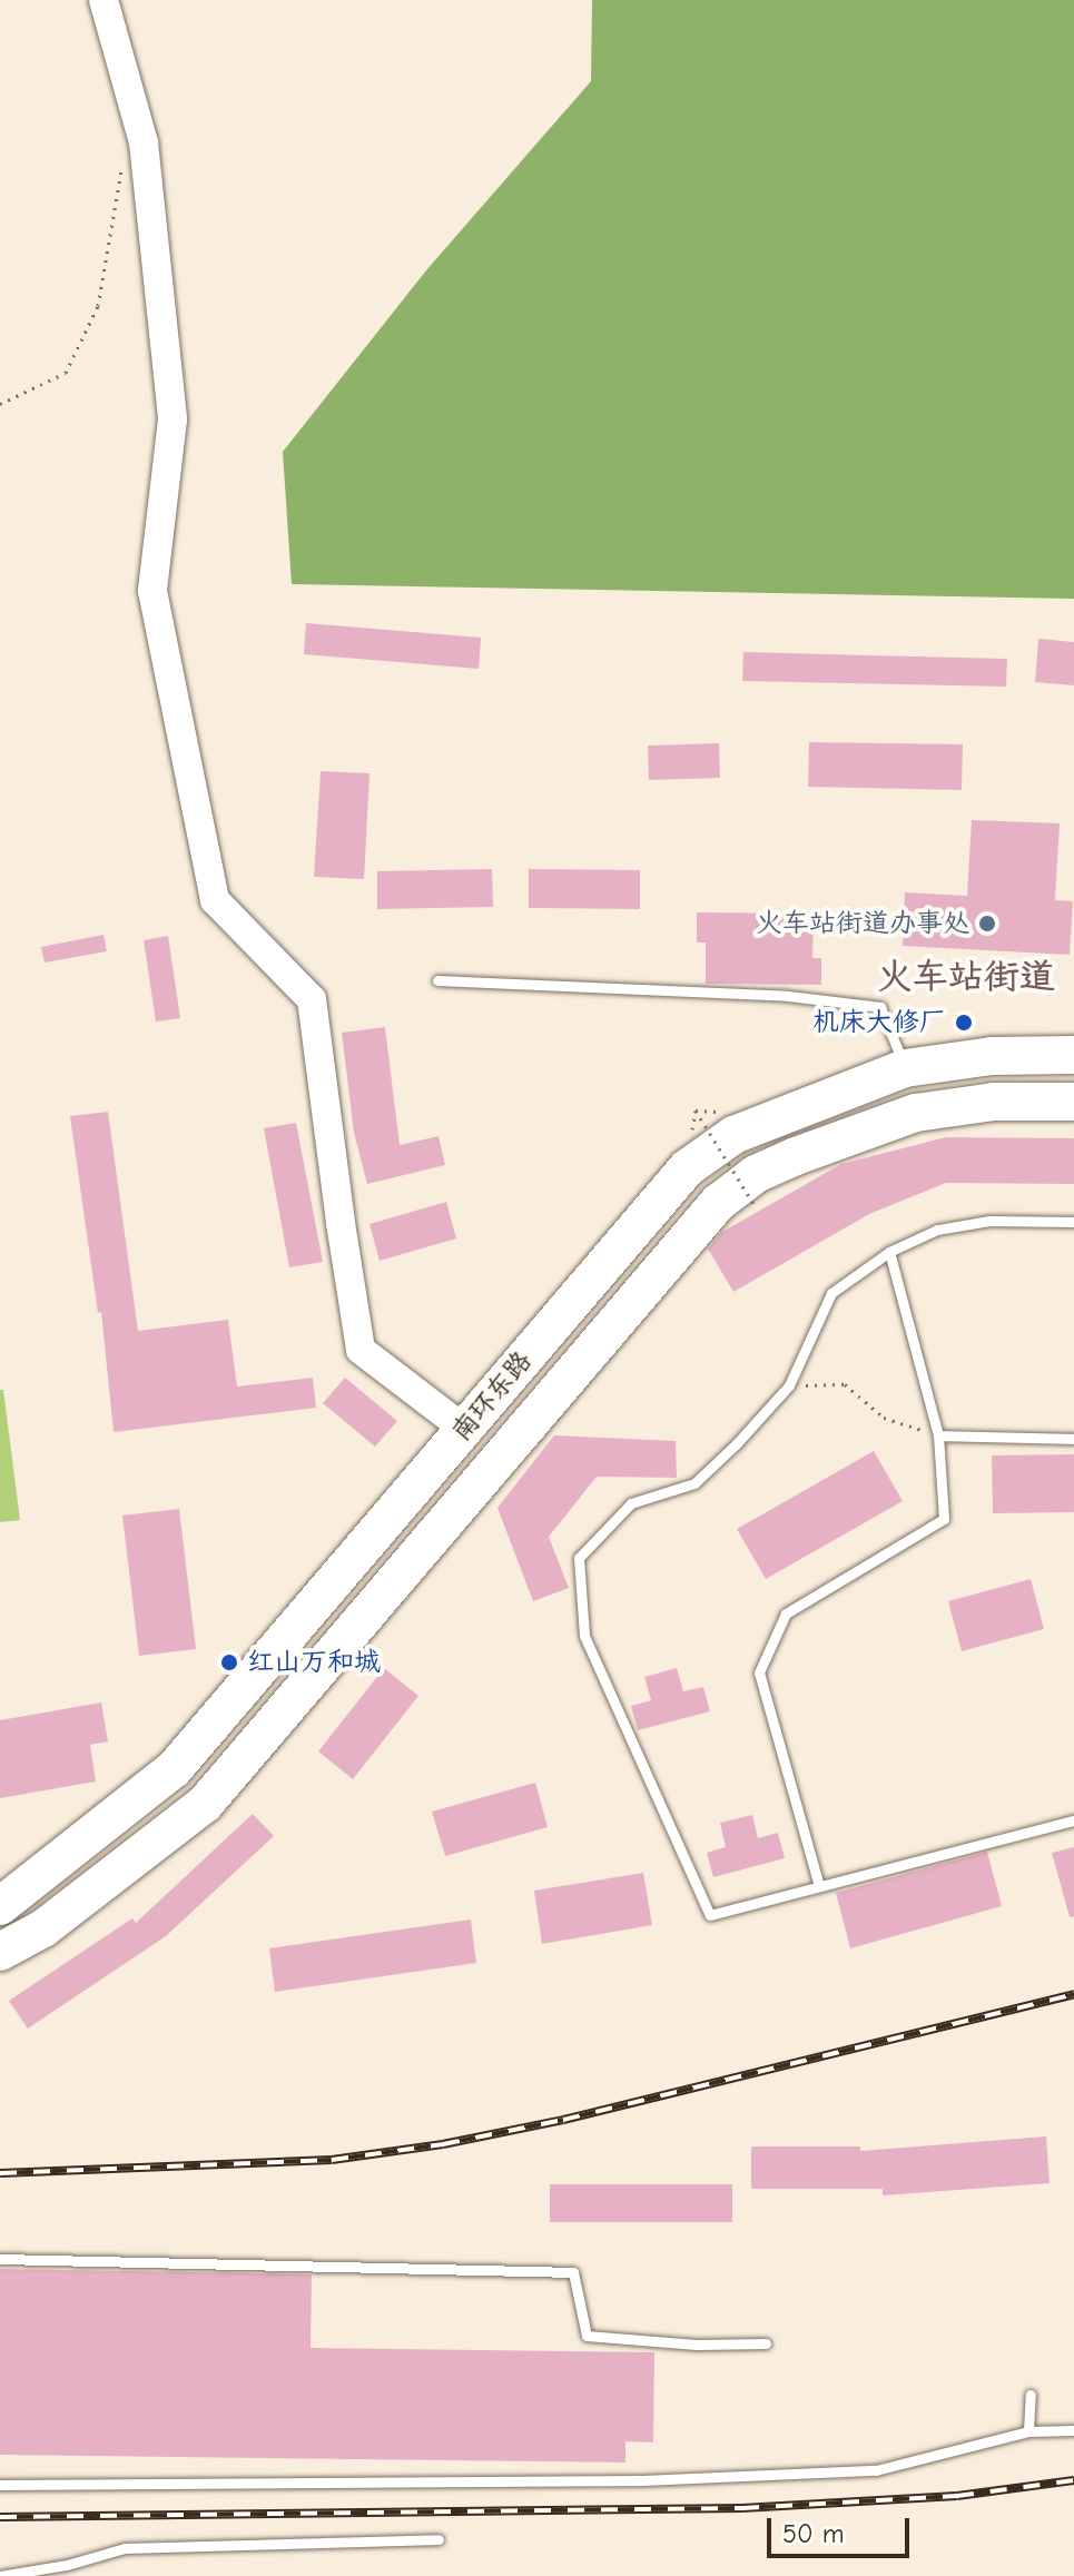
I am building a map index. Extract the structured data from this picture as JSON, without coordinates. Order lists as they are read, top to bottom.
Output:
{
  "streets": {
    "highway": ["南环东路"]
  },
  "districts": ["火车站街道"],
  "places": ["火车站街道办事处", "机床大修厂", "红山万和城"],
  "scale_bar": "50 m"
}
